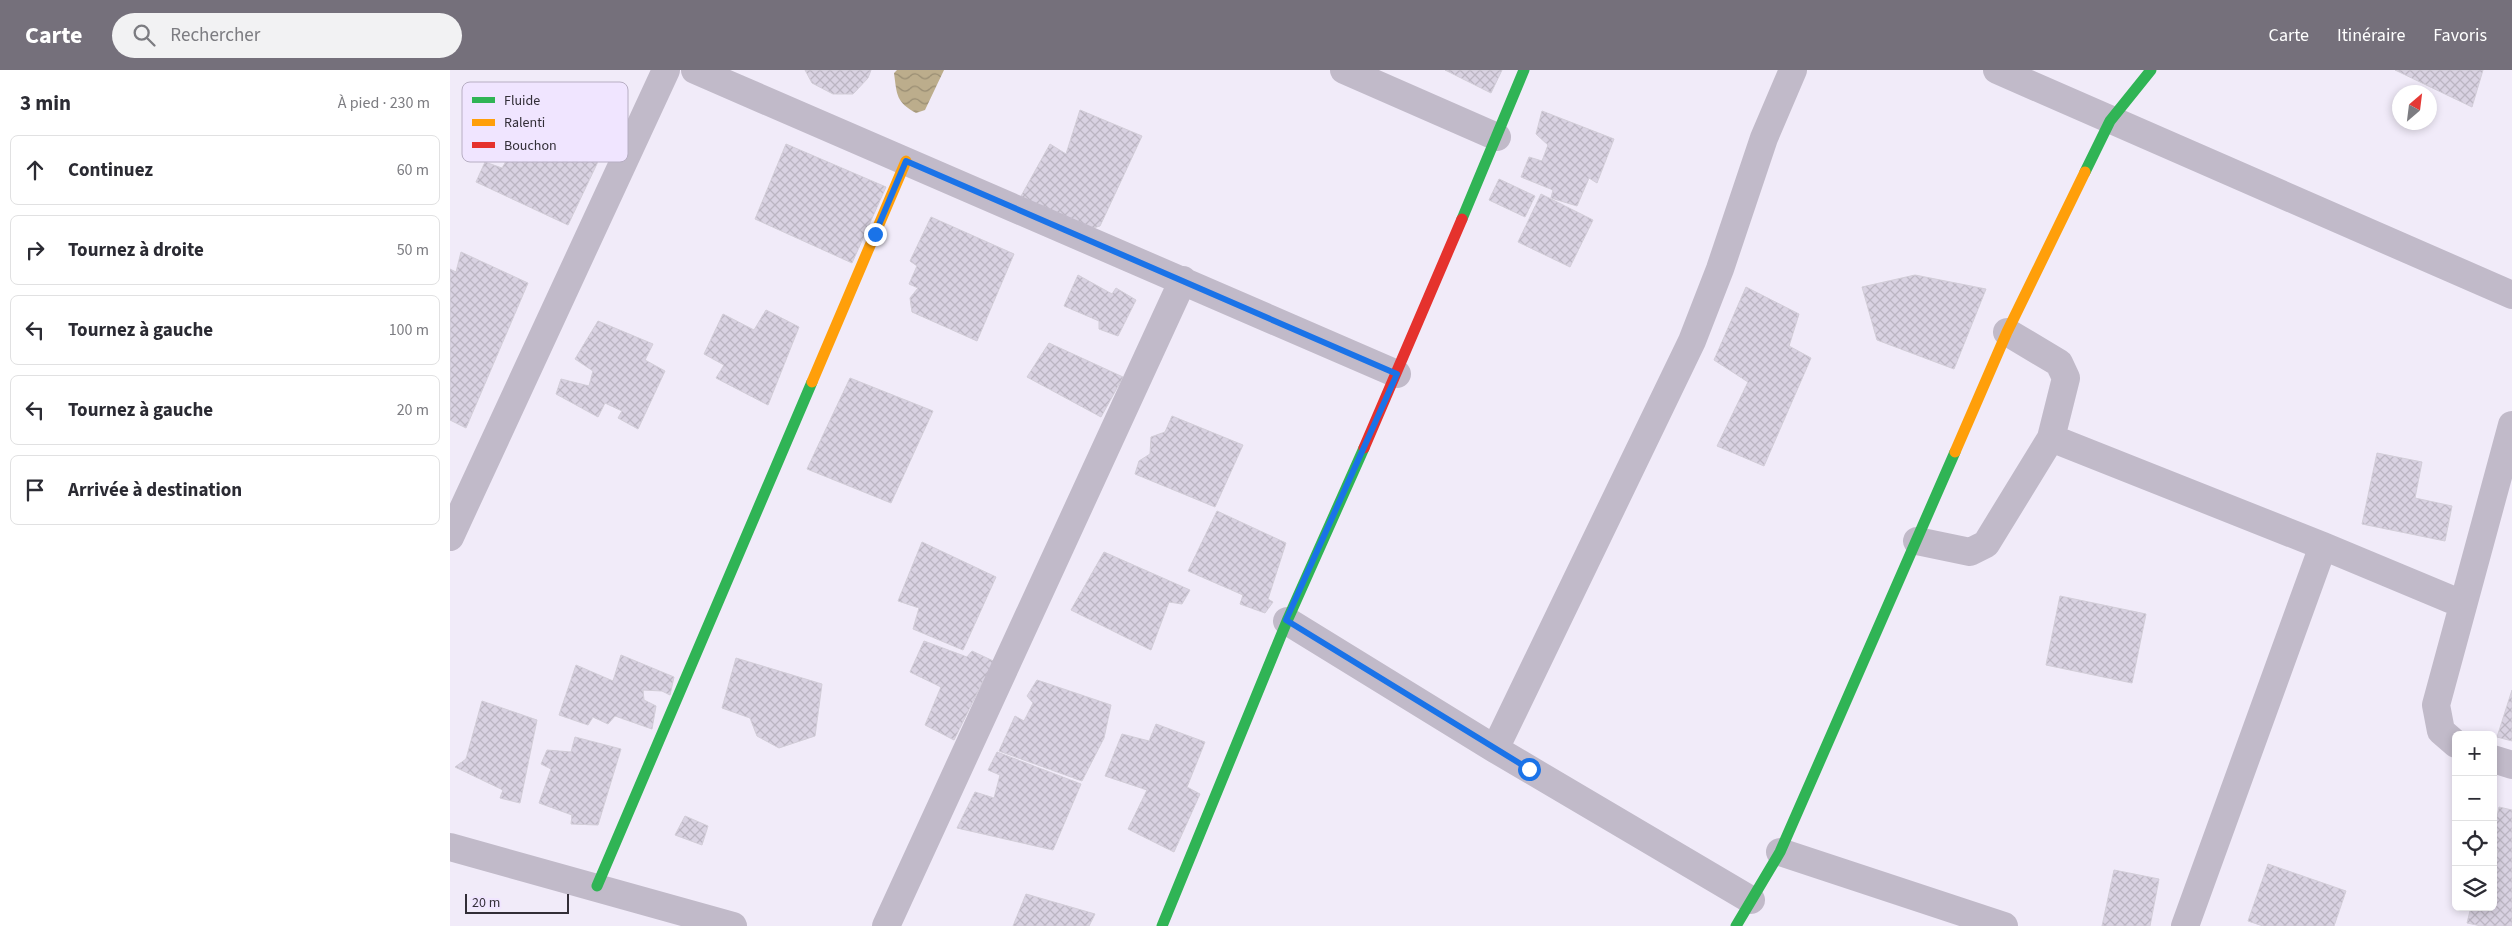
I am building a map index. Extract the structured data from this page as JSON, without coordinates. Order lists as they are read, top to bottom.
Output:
{
  "legend": ["Fluide", "Ralenti", "Bouchon"],
  "scale_bar": "20 m",
  "north": "top right",
  "page": {
    "header": "Carte",
    "search": "Rechercher",
    "nav": ["Carte", "Itinéraire", "Favoris"],
    "heading": ["3 min", "À pied · 230 m"],
    "list": [
      ["Continuez", "60 m"],
      ["Tournez à droite", "50 m"],
      ["Tournez à gauche", "100 m"],
      ["Tournez à gauche", "20 m"],
      "Arrivée à destination"
    ],
    "map_buttons": ["+", "−"],
    "scale": "20 m"
  }
}
